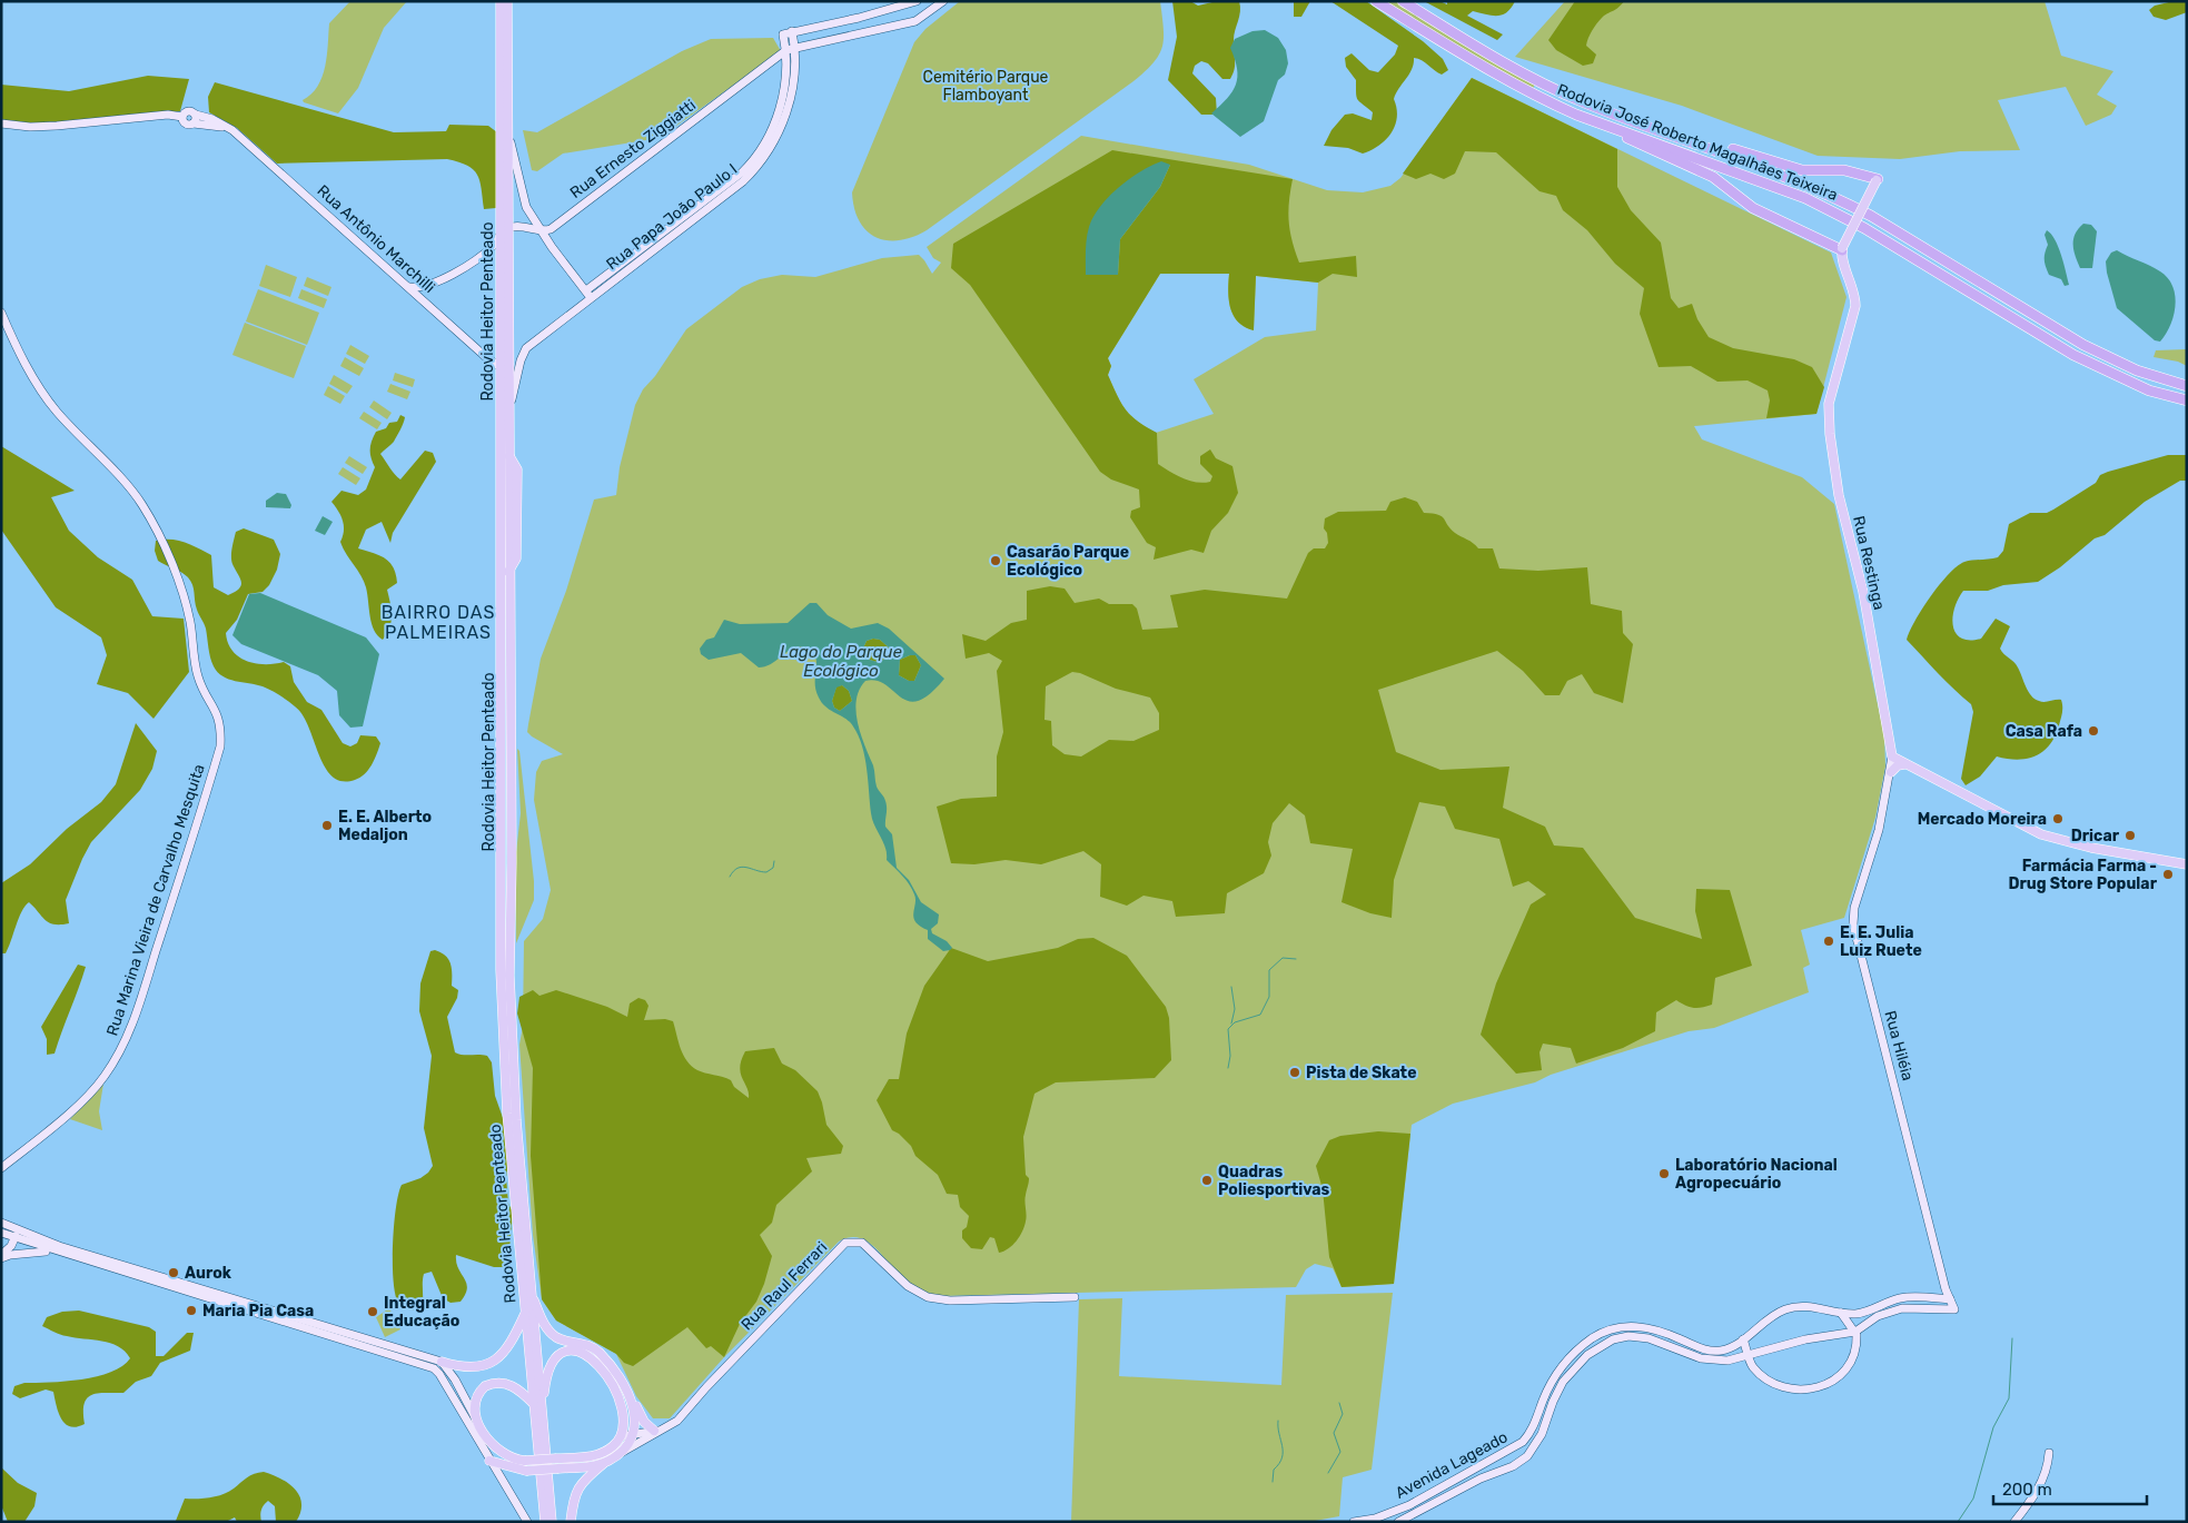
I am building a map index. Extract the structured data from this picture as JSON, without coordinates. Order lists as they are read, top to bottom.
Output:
{
  "streets": {
    "highway": ["Rodovia José Roberto Magalhães Teixeira"],
    "main road": ["Rodovia Heitor Penteado", "Rua Restinga"],
    "street": [
      "Rua Ernesto Ziggiatti",
      "Rua Papa João Paulo I",
      "Rua Antônio Marchilli",
      "Rua Marina Vieira de Carvalho Mesquita",
      "Rua Hiléia",
      "Rua Raul Ferrari",
      "Avenida Lageado"
    ]
  },
  "crossings": [
    ["Rua Ernesto Ziggiatti", "Rua Papa João Paulo I"],
    ["Rua Papa João Paulo I", "Rua Antônio Marchilli"],
    ["Rua Papa João Paulo I", "Rodovia Heitor Penteado"],
    ["Rua Antônio Marchilli", "Rodovia Heitor Penteado"],
    ["Rua Restinga", "Rua Hiléia"],
    ["Rua Hiléia", "Avenida Lageado"]
  ],
  "districts": ["BAIRRO DAS PALMEIRAS"],
  "water": ["Lago do Parque Ecológico"],
  "parks": ["Cemitério Parque Flamboyant"],
  "places": [
    "Casarão Parque Ecológico",
    "Casa Rafa",
    "Mercado Moreira",
    "E. E. Alberto Medaljon",
    "Dricar",
    "Farmácia Farma - Drug Store Popular",
    "E. E. Julia Luiz Ruete",
    "Pista de Skate",
    "Laboratório Nacional Agropecuário",
    "Quadras Poliesportivas",
    "Aurok",
    "Maria Pia Casa",
    "Integral Educação"
  ],
  "scale_bar": "200 m"
}
